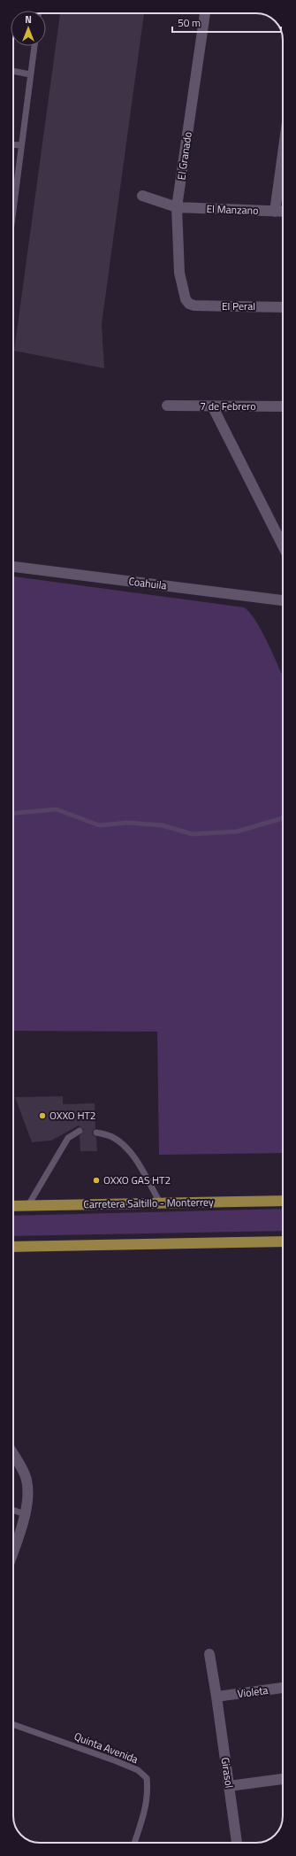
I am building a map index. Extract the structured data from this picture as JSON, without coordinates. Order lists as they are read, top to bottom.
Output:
{
  "streets": {
    "main road": ["Carretera Saltillo - Monterrey"],
    "street": [
      "El Granado",
      "El Manzano",
      "El Peral",
      "7 de Febrero",
      "Coahuila",
      "Violeta",
      "Girasol"
    ],
    "lane": ["Quinta Avenida"]
  },
  "crossings": [
    ["El Granado", "El Manzano"],
    ["El Granado", "El Peral"],
    ["Violeta", "Girasol"]
  ],
  "places": ["OXXO HT2", "OXXO GAS HT2"],
  "scale_bar": "50 m",
  "north": "top"
}
